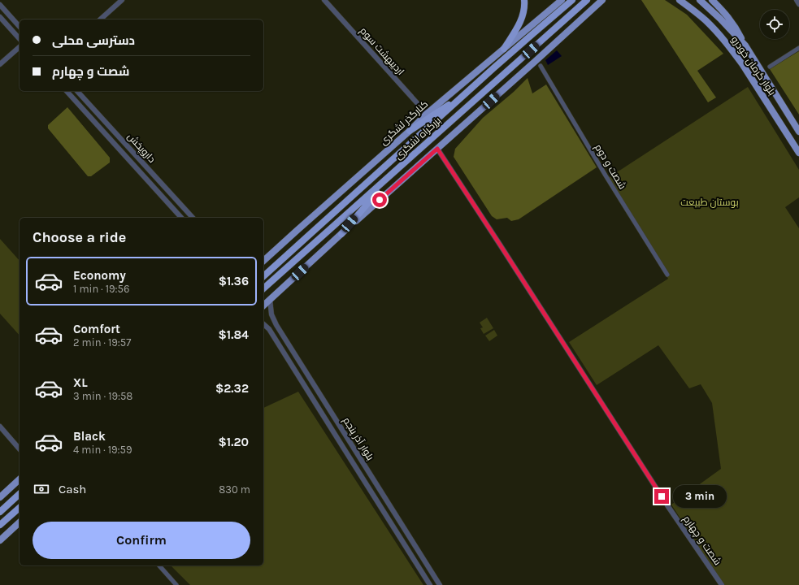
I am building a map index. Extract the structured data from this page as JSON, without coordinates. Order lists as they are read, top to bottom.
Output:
{
  "streets": {
    "highway": ["بزرگراه لشگری"],
    "main road": ["بلوار کرمان خودرو", "کنارگذر لشگری"],
    "street": [
      "اردیبهشت سوم",
      "داروپخش",
      "شصت و دوم",
      "بلوار آذر پنجم",
      "شصت و چهارم"
    ]
  },
  "crossings": [
    ["اردیبهشت سوم", "کنارگذر لشگری"]
  ],
  "parks": ["بوستان طبیعت"],
  "page": {
    "banner": ["دسترسی محلی", "شصت و چهارم"],
    "heading": "Choose a ride",
    "list": [
      {
        "name": "Economy",
        "note": "1 min · 19:56",
        "value": "$1.36"
      },
      {
        "name": "Comfort",
        "note": "2 min · 19:57",
        "value": "$1.84"
      },
      {
        "name": "XL",
        "note": "3 min · 19:58",
        "value": "$2.32"
      },
      {
        "name": "Black",
        "note": "4 min · 19:59",
        "value": "$1.20"
      }
    ],
    "pay": ["Cash", "830 m"],
    "bubble": "3 min",
    "buttons": "Confirm"
  }
}
